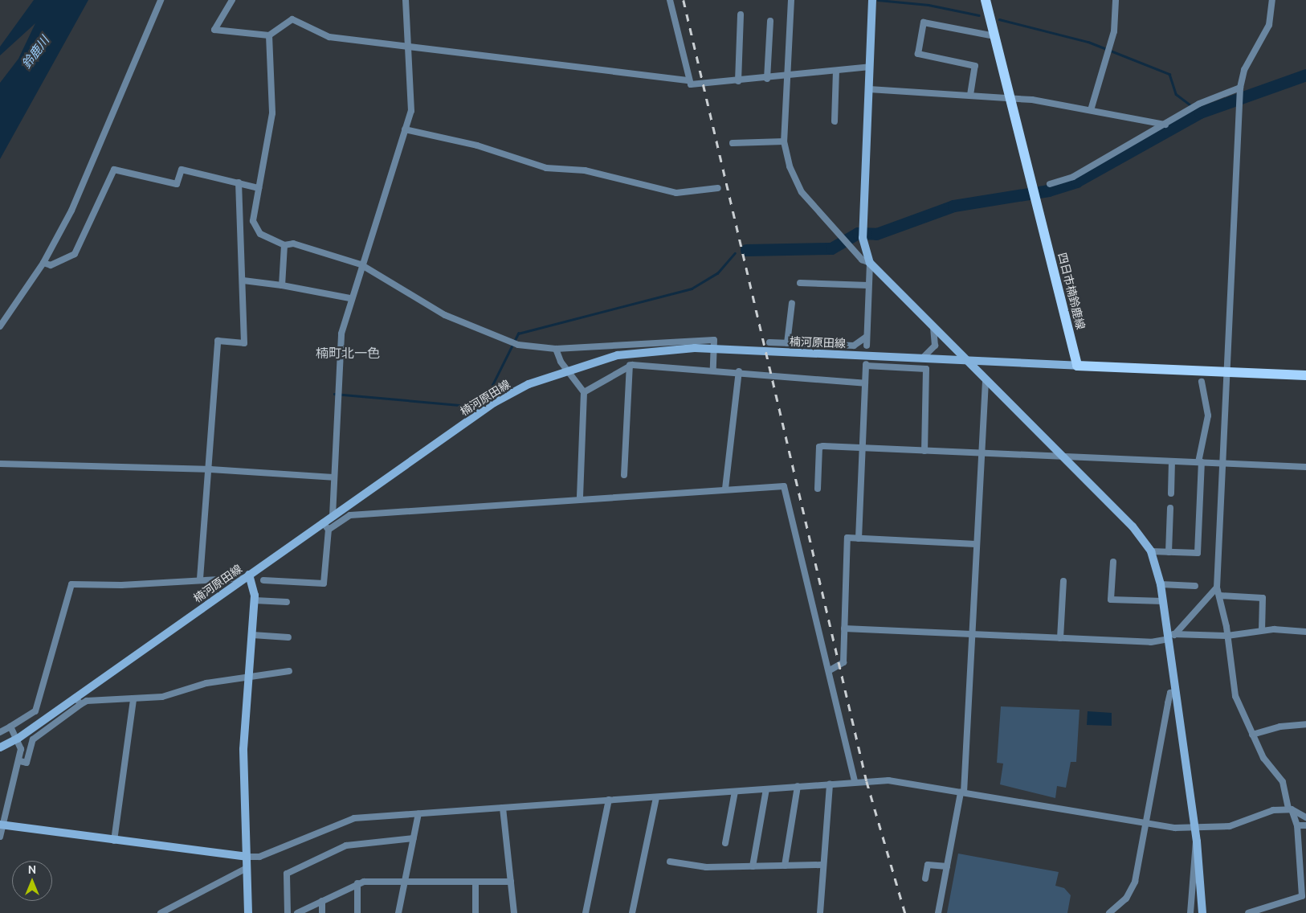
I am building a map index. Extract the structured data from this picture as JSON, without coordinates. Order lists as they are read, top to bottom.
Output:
{
  "streets": {
    "main road": ["四日市楠鈴鹿線"],
    "street": ["楠河原田線"]
  },
  "crossings": [
    ["四日市楠鈴鹿線", "楠河原田線"]
  ],
  "districts": ["楠町北一色"],
  "water": ["鈴鹿川"],
  "north": "top"
}
